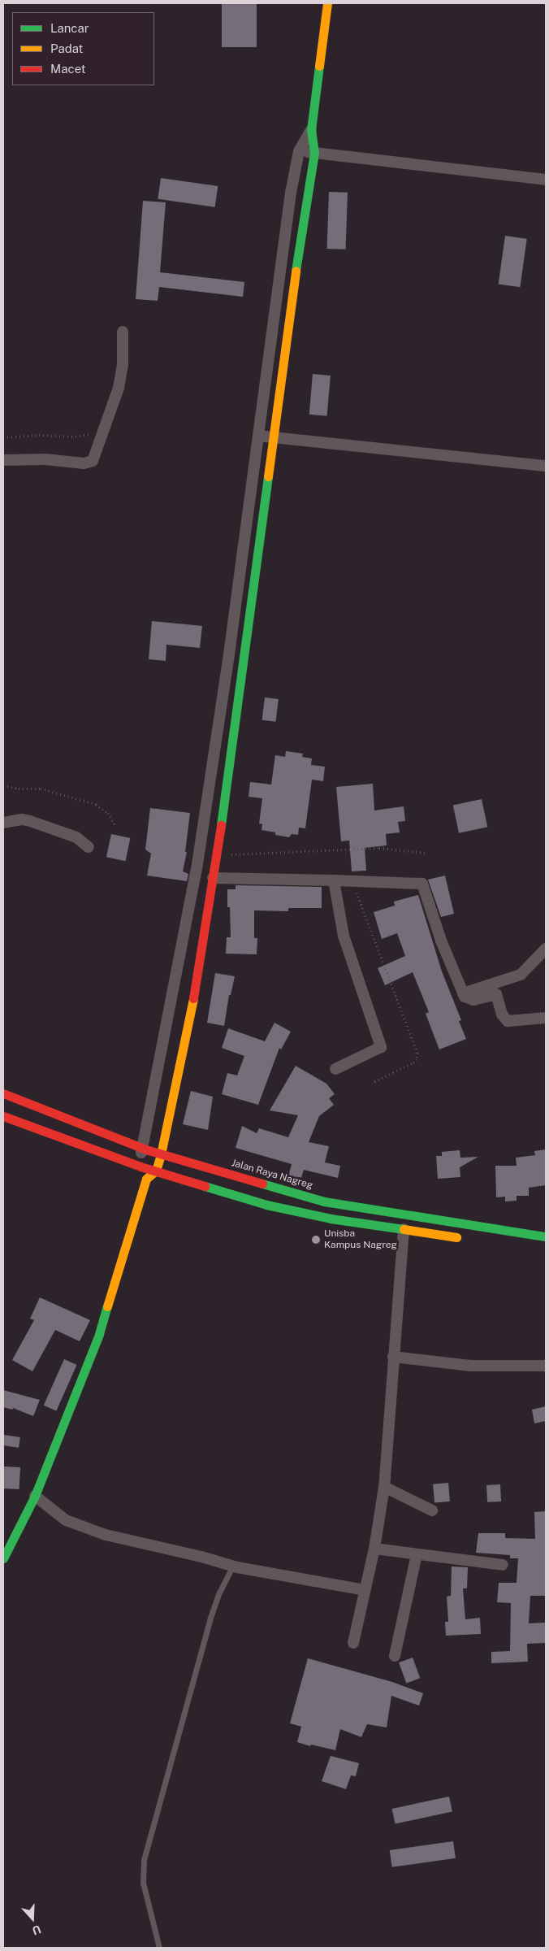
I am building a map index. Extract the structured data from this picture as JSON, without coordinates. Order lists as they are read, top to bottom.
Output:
{
  "streets": {
    "main road": ["Jalan Raya Nagreg"]
  },
  "places": ["Unisba Kampus Nagreg"],
  "legend": ["Lancar", "Padat", "Macet"],
  "north": "bottom"
}
